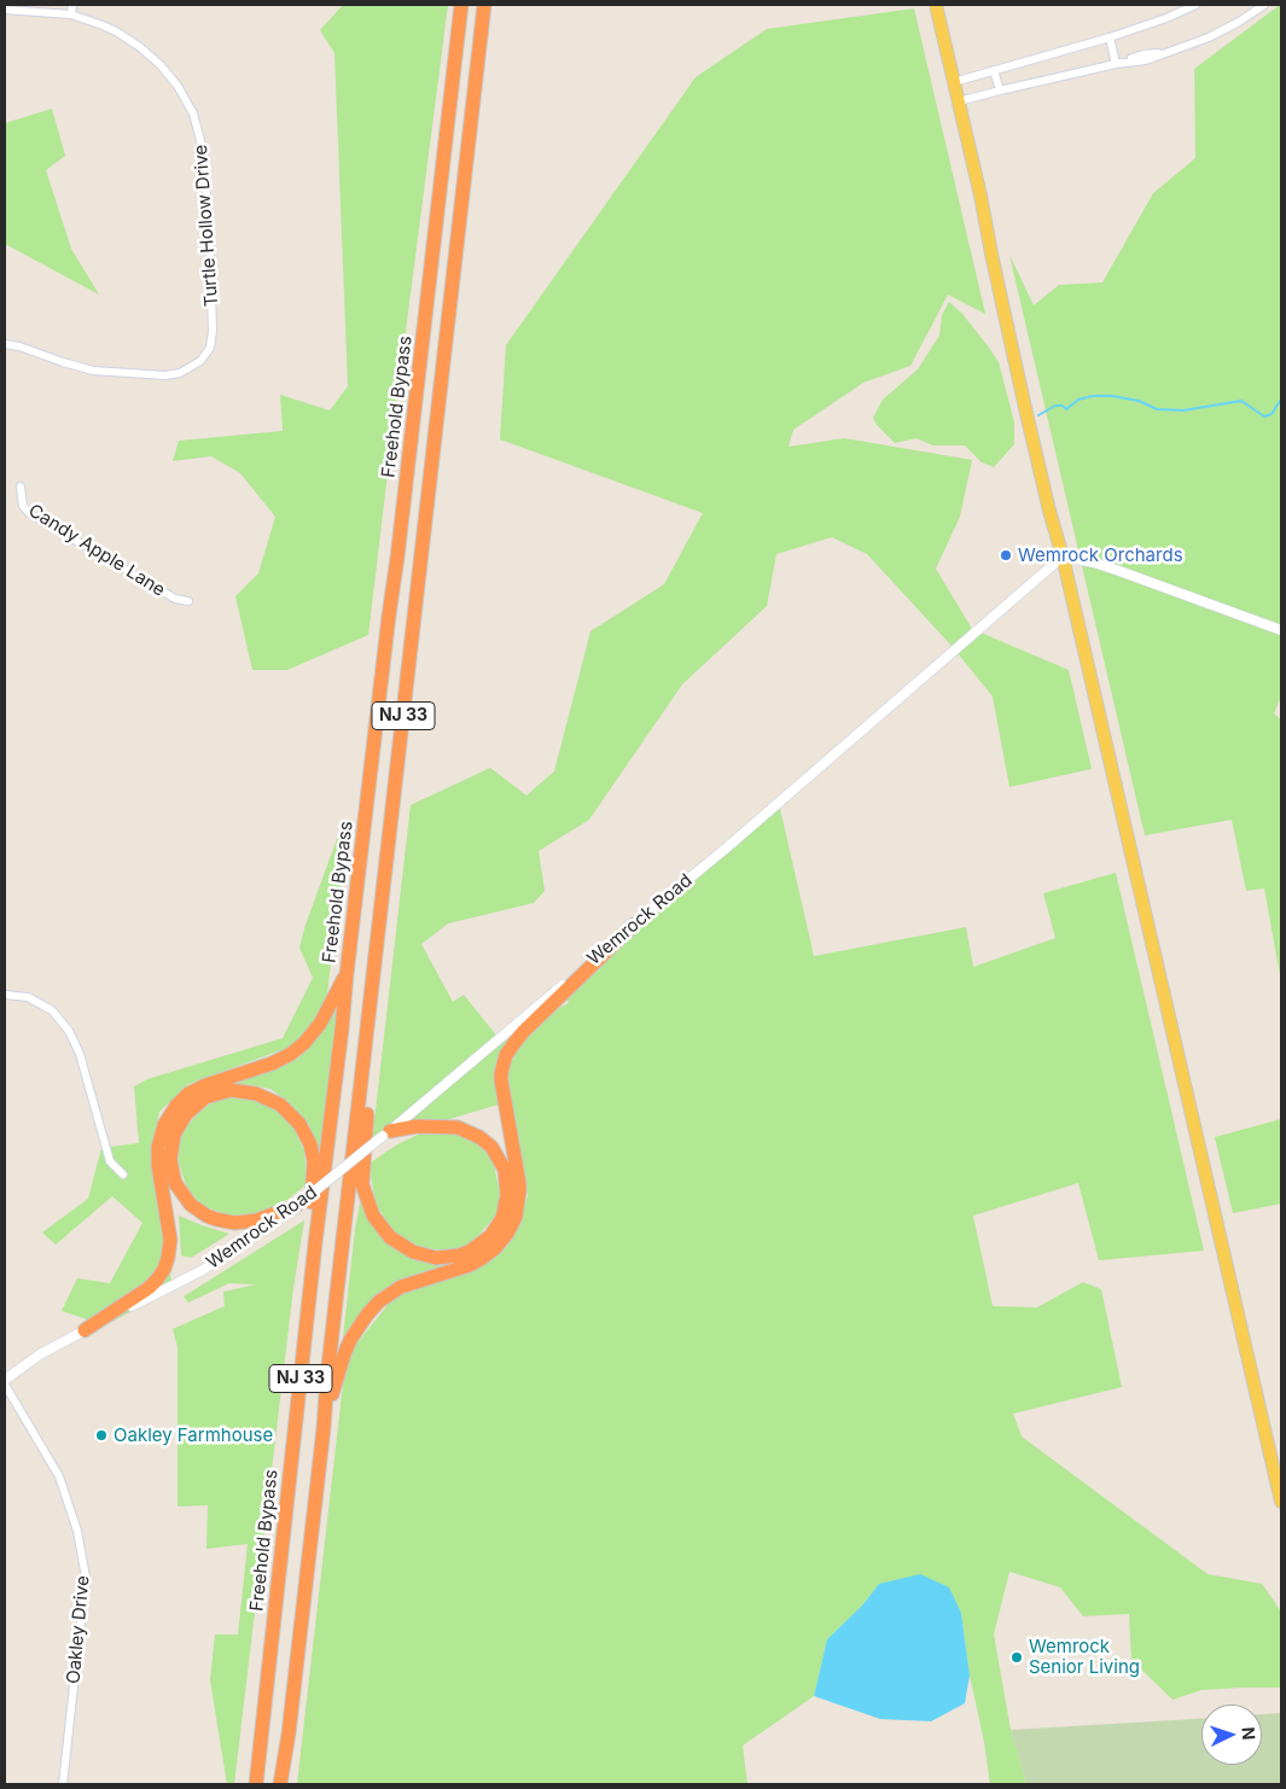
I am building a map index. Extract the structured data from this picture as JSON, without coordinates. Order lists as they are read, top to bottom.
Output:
{
  "streets": {
    "highway": ["Freehold Bypass", "NJ 33"],
    "street": [
      "Turtle Hollow Drive",
      "Candy Apple Lane",
      "Wemrock Road",
      "Oakley Drive"
    ]
  },
  "places": ["Wemrock Orchards", "Oakley Farmhouse", "Wemrock Senior Living"],
  "north": "right"
}
